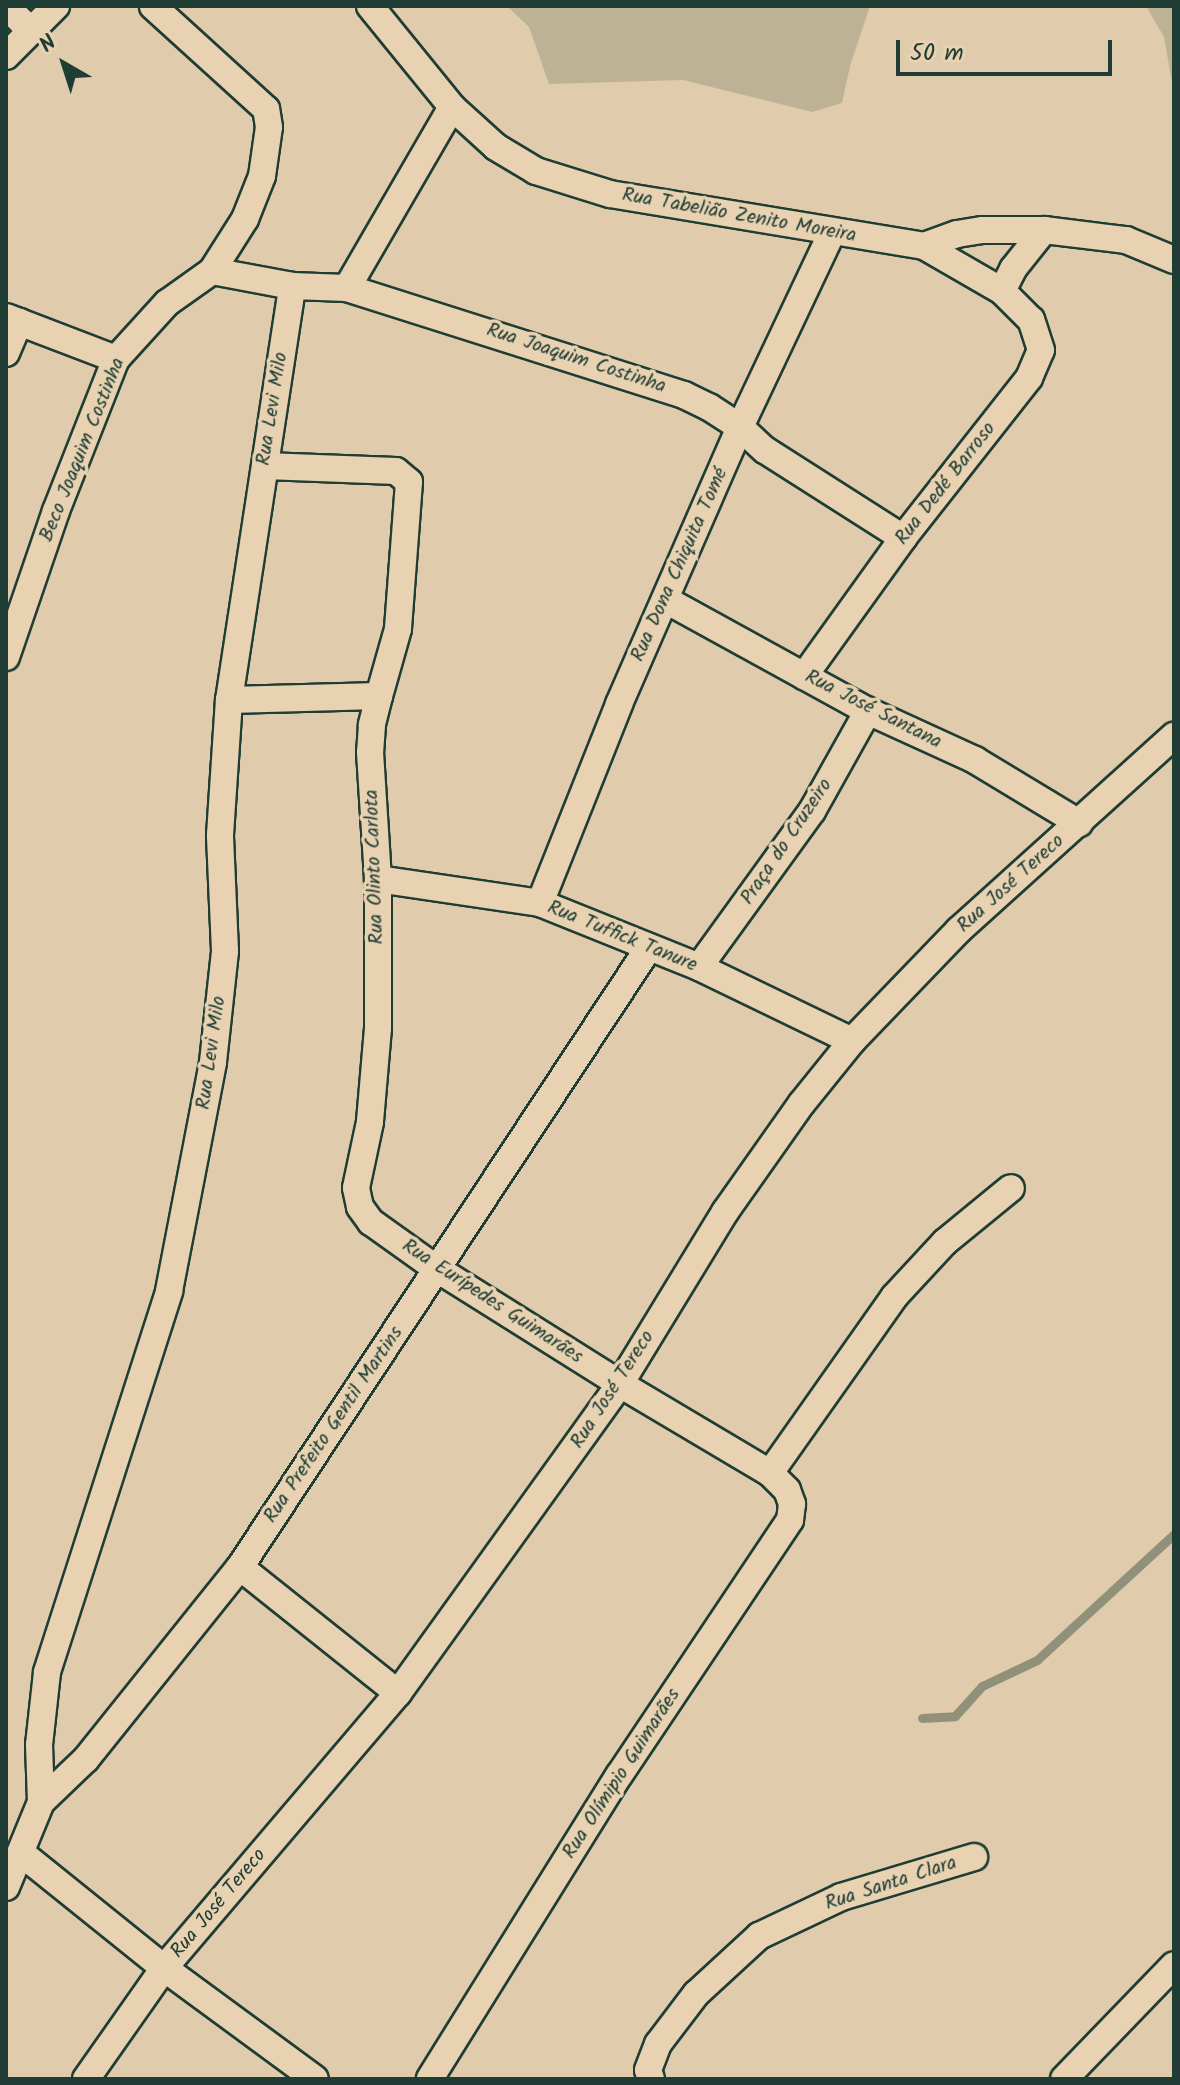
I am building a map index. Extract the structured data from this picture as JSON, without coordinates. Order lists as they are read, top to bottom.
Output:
{
  "streets": {
    "street": [
      "Rua Tabelião Zenito Moreira",
      "Rua Joaquim Costinha",
      "Rua Levi Milo",
      "Beco Joaquim Costinha",
      "Rua Dedé Barroso",
      "Rua Dona Chiquita Tomé",
      "Rua José Santana",
      "Praça do Cruzeiro",
      "Rua Olinto Carlota",
      "Rua José Tereco",
      "Rua Tuffick Tanure",
      "Rua Eurípedes Guimarães",
      "Rua Prefeito Gentil Martins",
      "Rua Olímipio Guimarães",
      "Rua Santa Clara"
    ]
  },
  "crossings": [
    ["Rua Tabelião Zenito Moreira", "Rua Dedé Barroso"],
    ["Rua Tabelião Zenito Moreira", "Rua Dona Chiquita Tomé"],
    ["Rua Joaquim Costinha", "Rua Levi Milo"],
    ["Rua Joaquim Costinha", "Beco Joaquim Costinha"],
    ["Rua Joaquim Costinha", "Rua Dedé Barroso"],
    ["Rua Joaquim Costinha", "Rua Dona Chiquita Tomé"],
    ["Rua Levi Milo", "Rua Olinto Carlota"],
    ["Rua Levi Milo", "Rua Prefeito Gentil Martins"],
    ["Rua Dedé Barroso", "Rua José Santana"],
    ["Rua Dona Chiquita Tomé", "Rua José Santana"],
    ["Rua Dona Chiquita Tomé", "Rua Tuffick Tanure"],
    ["Rua José Santana", "Praça do Cruzeiro"],
    ["Rua José Santana", "Rua José Tereco"],
    ["Praça do Cruzeiro", "Rua Tuffick Tanure"],
    ["Rua Olinto Carlota", "Rua Tuffick Tanure"],
    ["Rua Olinto Carlota", "Rua Eurípedes Guimarães"],
    ["Rua José Tereco", "Rua Tuffick Tanure"],
    ["Rua José Tereco", "Rua Eurípedes Guimarães"],
    ["Rua Tuffick Tanure", "Rua Prefeito Gentil Martins"],
    ["Rua Eurípedes Guimarães", "Rua Prefeito Gentil Martins"],
    ["Rua Eurípedes Guimarães", "Rua Olímipio Guimarães"]
  ],
  "scale_bar": "50 m",
  "north": "top left"
}
